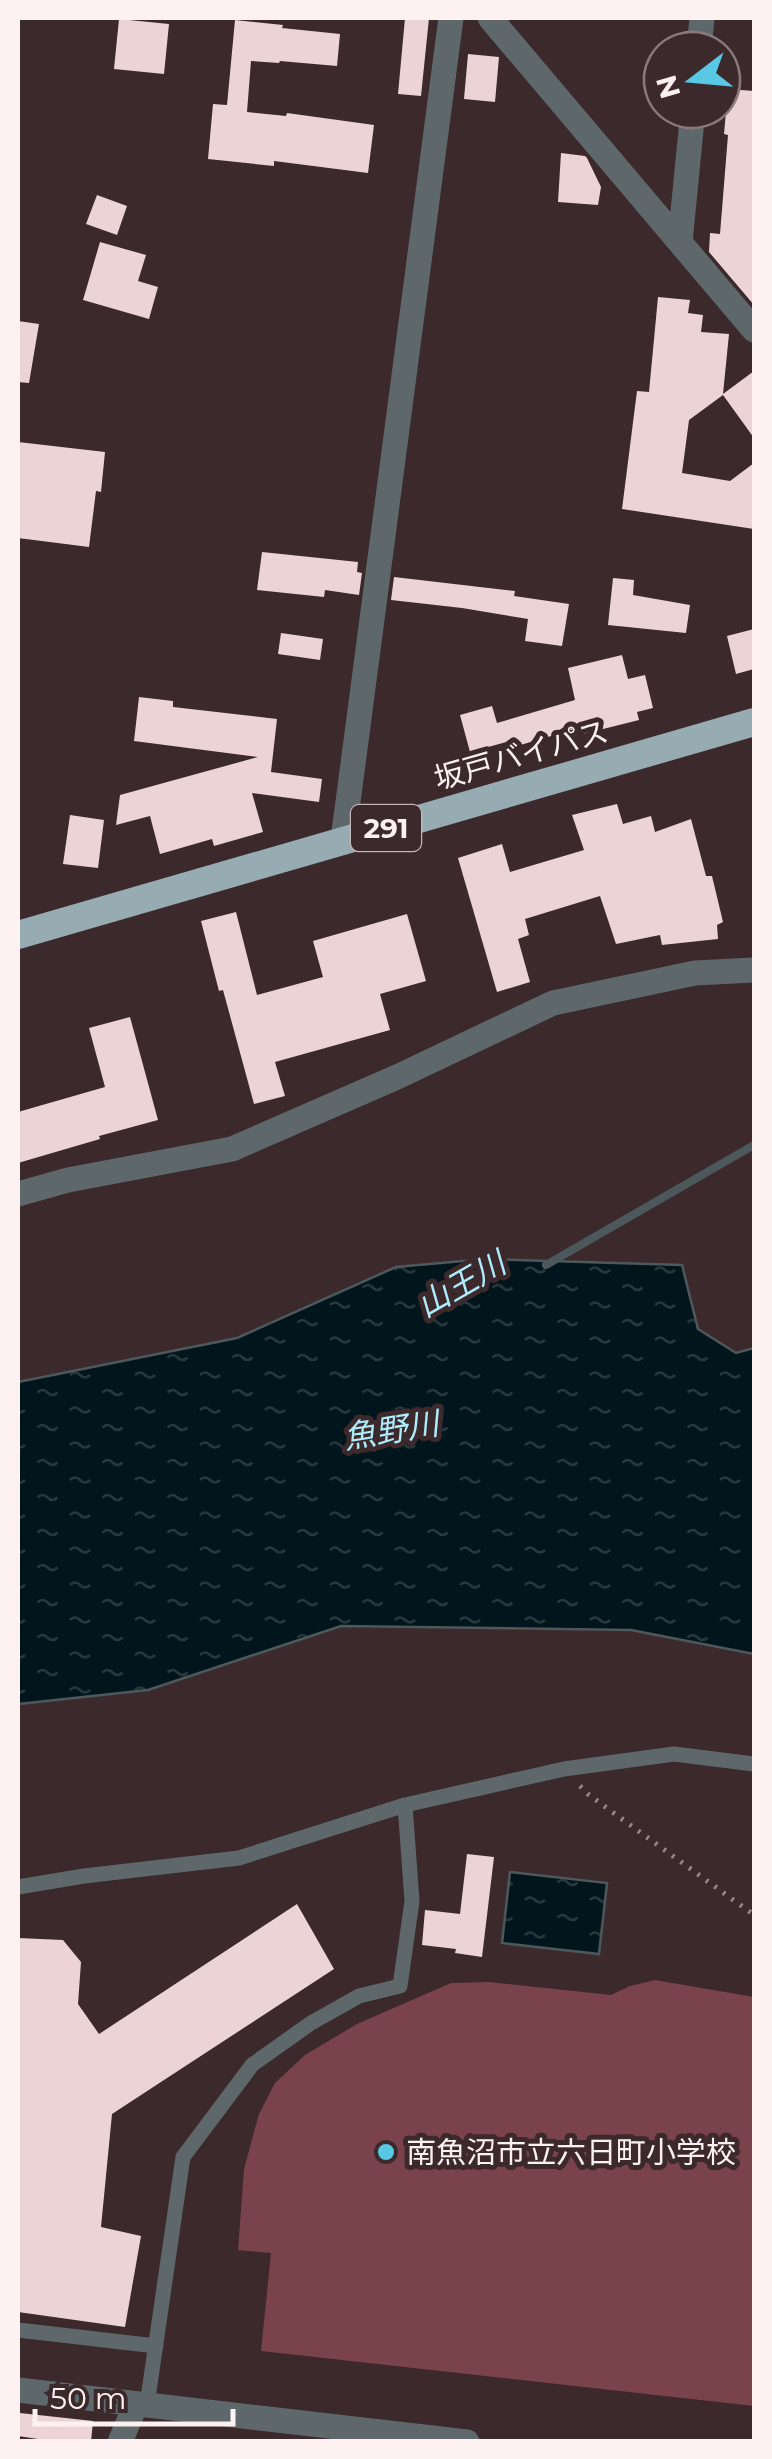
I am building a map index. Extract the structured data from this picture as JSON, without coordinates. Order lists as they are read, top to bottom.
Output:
{
  "streets": {
    "highway": ["坂戸バイパス", "291"]
  },
  "water": ["山王川", "魚野川"],
  "places": ["南魚沼市立六日町小学校"],
  "scale_bar": "50 m",
  "north": "left"
}
